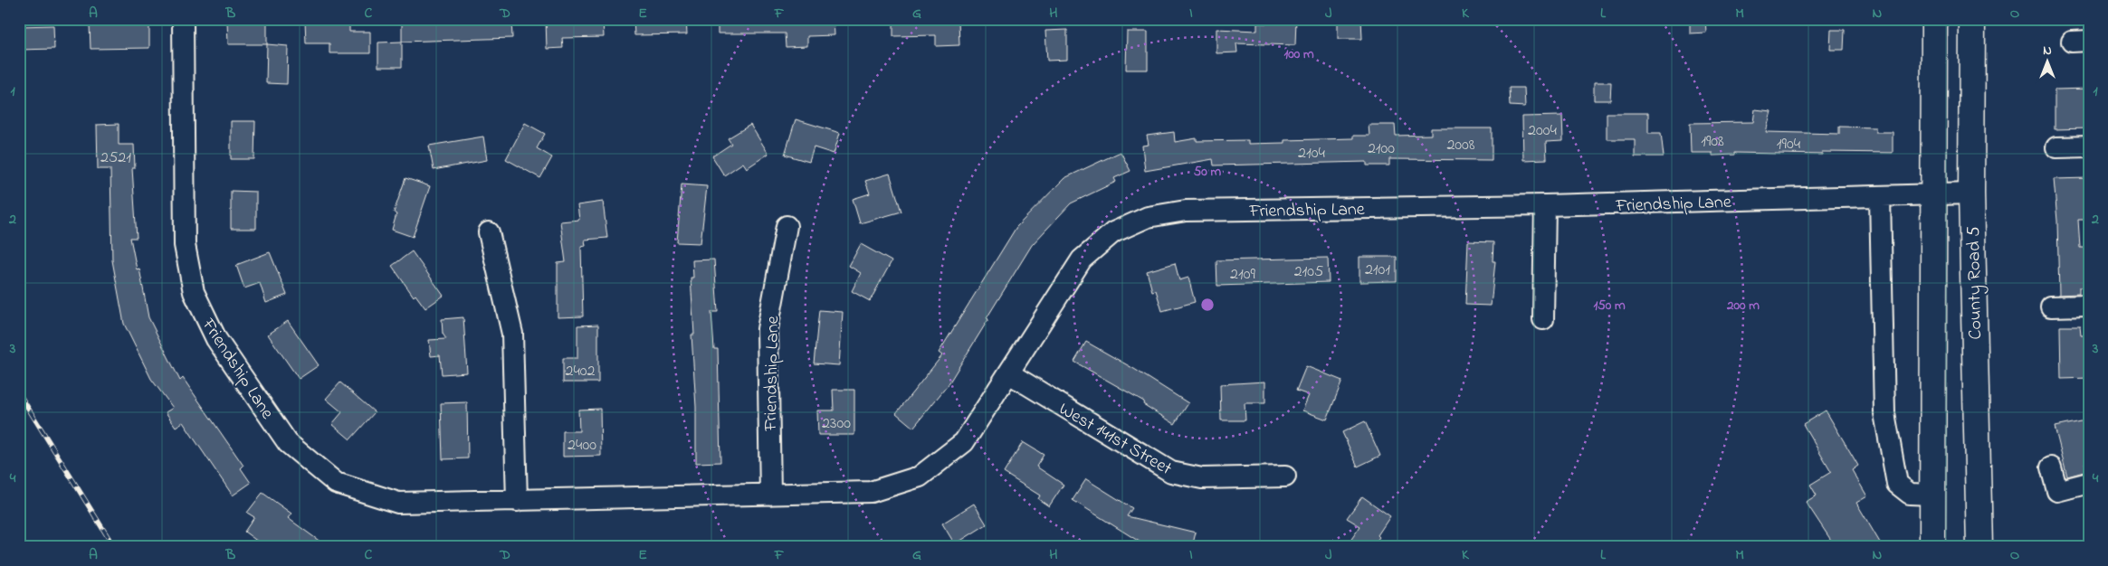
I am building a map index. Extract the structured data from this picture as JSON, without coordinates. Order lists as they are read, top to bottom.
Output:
{
  "streets": {
    "main road": ["County Road 5"],
    "street": ["Friendship Lane", "West 141st Street"]
  },
  "crossings": [
    ["Friendship Lane", "County Road 5"],
    ["Friendship Lane", "West 141st Street"]
  ],
  "house_numbers": [
    "2004",
    "1908",
    "1904",
    "2008",
    "2100",
    "2104",
    "2521",
    "2101",
    "2105",
    "2109",
    "2402",
    "2300",
    "2400"
  ],
  "north": "top",
  "grid": {
    "columns": [
      "A",
      "B",
      "C",
      "D",
      "E",
      "F",
      "G",
      "H",
      "I",
      "J",
      "K",
      "L",
      "M",
      "N",
      "O"
    ],
    "rows": [
      "1",
      "2",
      "3",
      "4"
    ]
  },
  "rings": [
    "100 m",
    "50 m",
    "150 m",
    "200 m"
  ]
}
